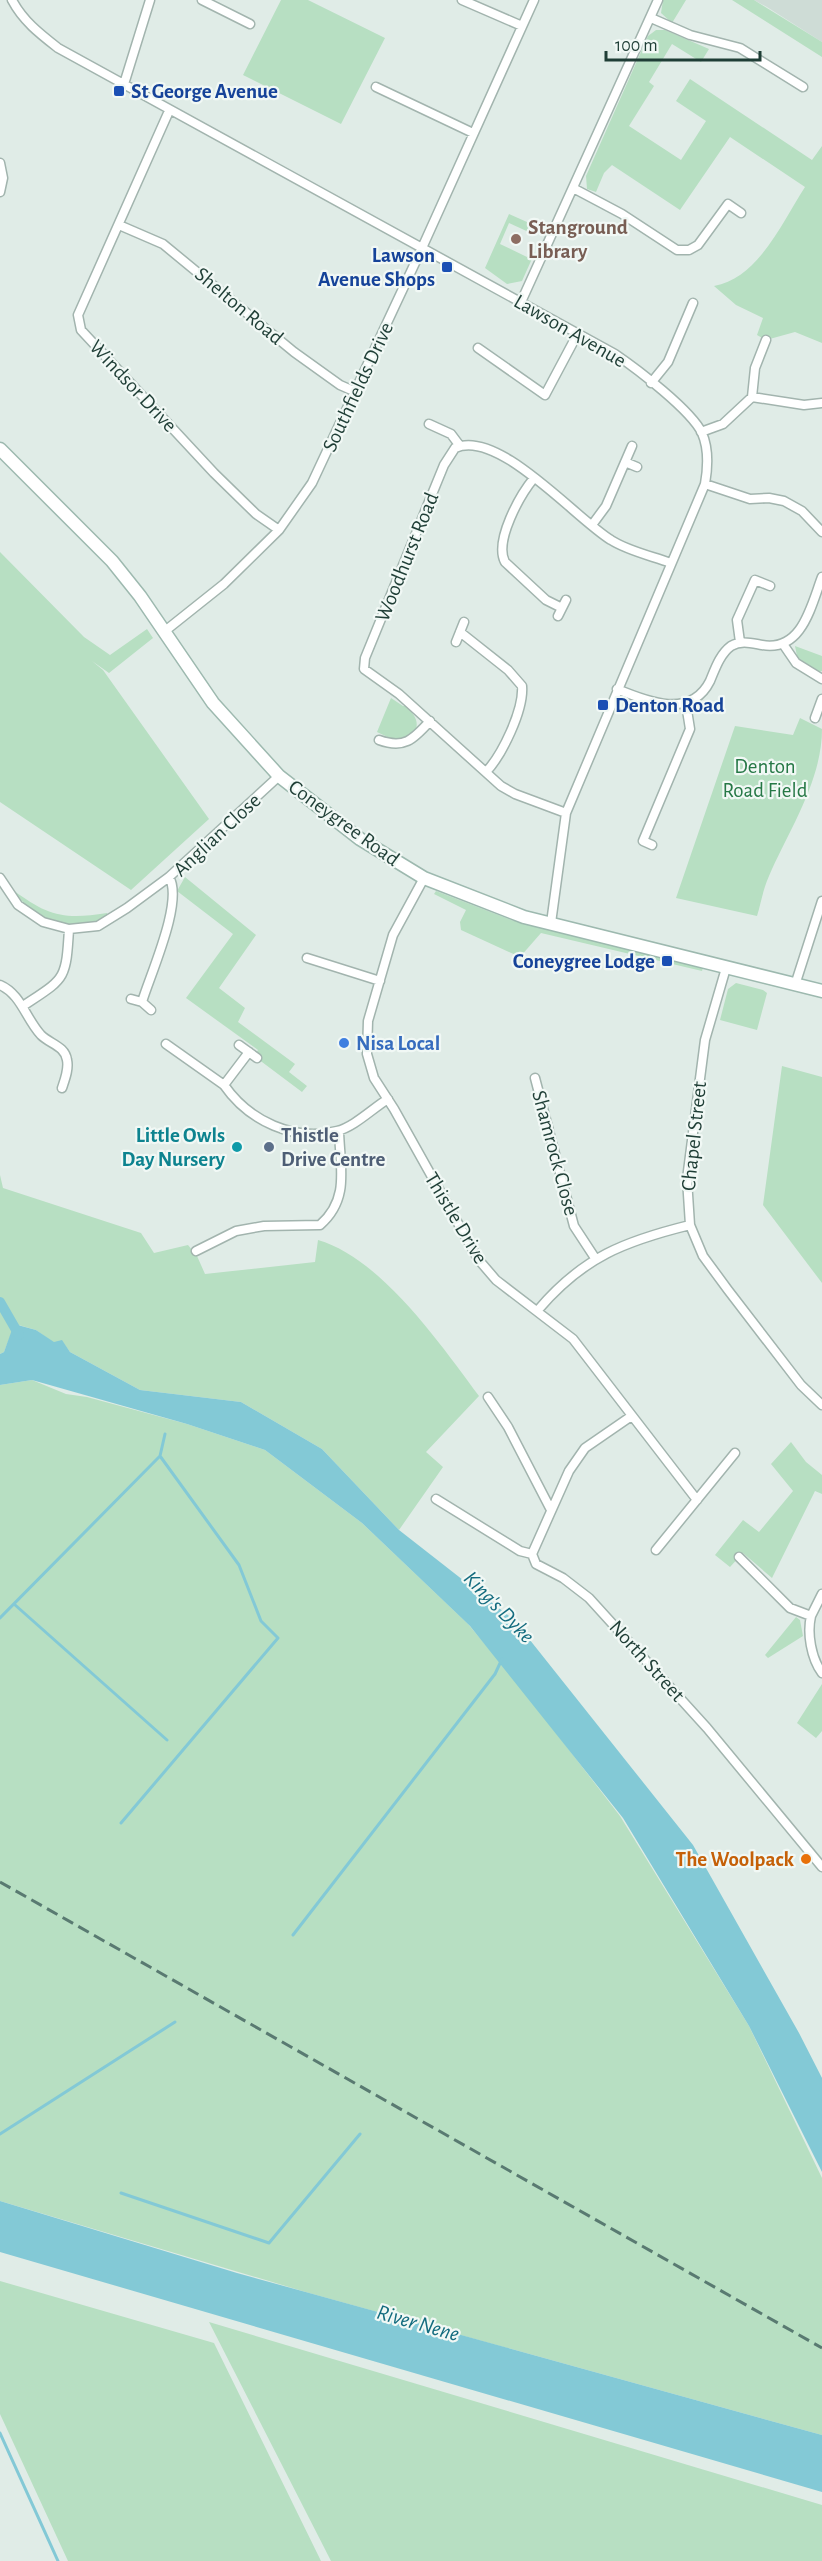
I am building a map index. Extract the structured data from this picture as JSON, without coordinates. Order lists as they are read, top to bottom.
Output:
{
  "streets": {
    "street": [
      "Shelton Road",
      "Lawson Avenue",
      "Windsor Drive",
      "Southfields Drive",
      "Woodhurst Road",
      "Coneygree Road",
      "Anglian Close",
      "Chapel Street",
      "Shamrock Close",
      "Thistle Drive",
      "North Street"
    ]
  },
  "crossings": [
    ["Shelton Road", "Windsor Drive"],
    ["Shelton Road", "Southfields Drive"],
    ["Lawson Avenue", "Windsor Drive"],
    ["Lawson Avenue", "Southfields Drive"],
    ["Windsor Drive", "Southfields Drive"],
    ["Southfields Drive", "Coneygree Road"],
    ["Coneygree Road", "Anglian Close"],
    ["Coneygree Road", "Chapel Street"],
    ["Coneygree Road", "Thistle Drive"]
  ],
  "water": ["King's Dyke", "River Nene"],
  "parks": ["Denton Road Field"],
  "places": {
    "transit": [
      "St George Avenue",
      "Lawson Avenue Shops",
      "Denton Road",
      "Coneygree Lodge"
    ],
    "other": [
      "Stanground Library",
      "Nisa Local",
      "Little Owls Day Nursery",
      "Thistle Drive Centre",
      "The Woolpack"
    ]
  },
  "scale_bar": "100 m"
}
